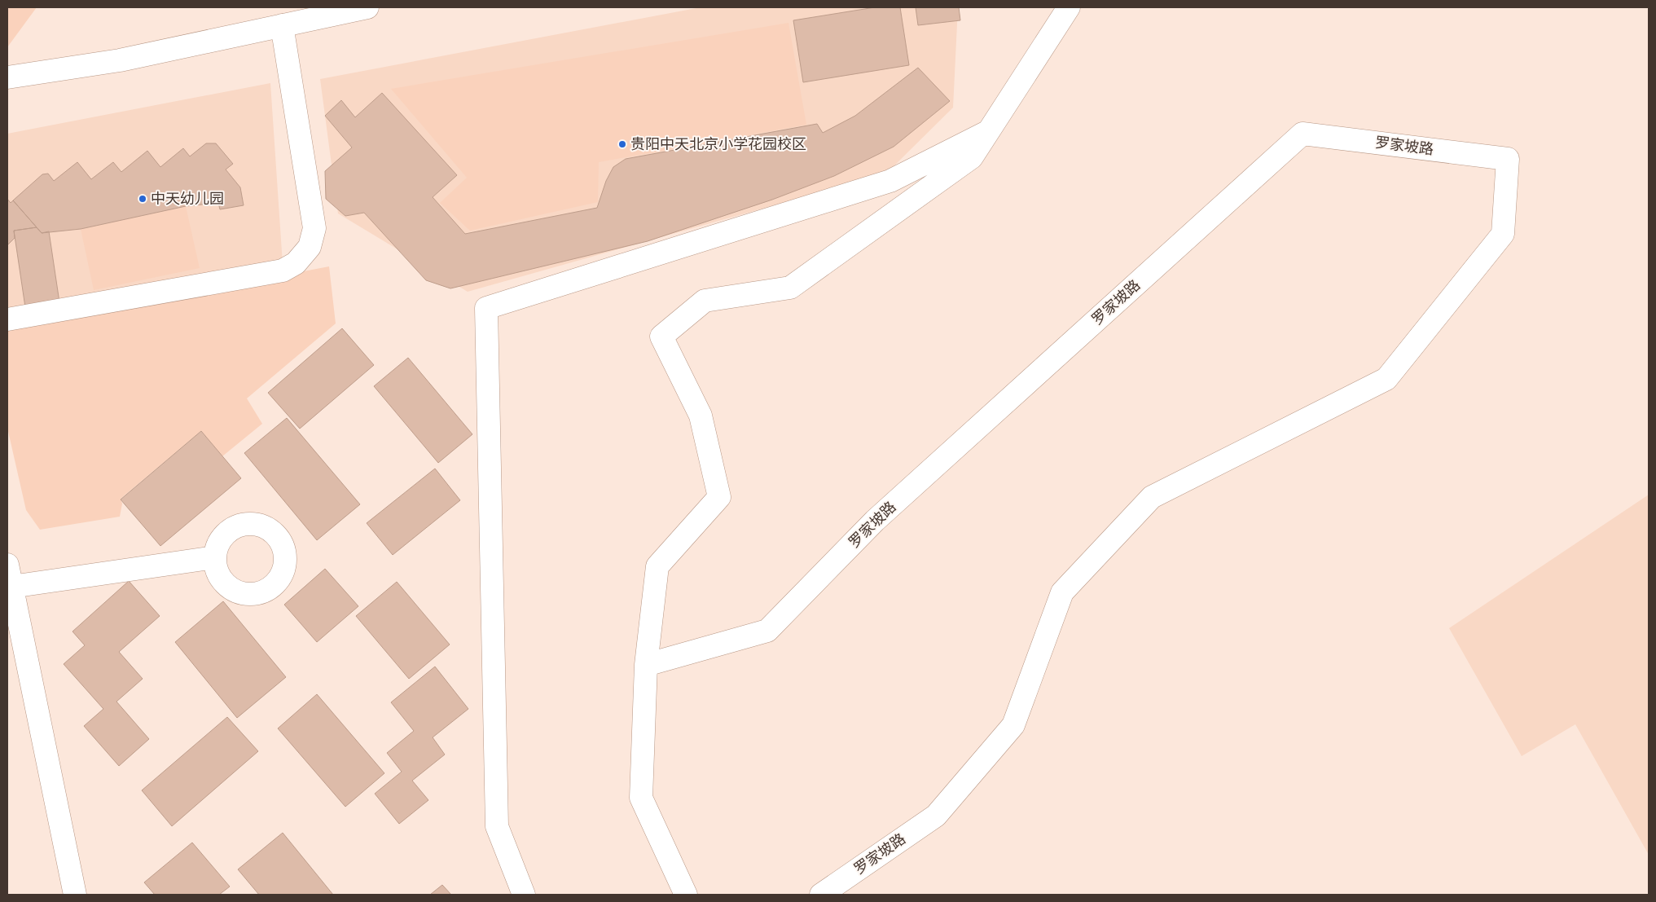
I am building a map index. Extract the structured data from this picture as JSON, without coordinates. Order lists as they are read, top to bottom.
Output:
{
  "streets": {
    "street": ["罗家坡路"]
  },
  "places": ["贵阳中天北京小学花园校区", "中天幼儿园"]
}
